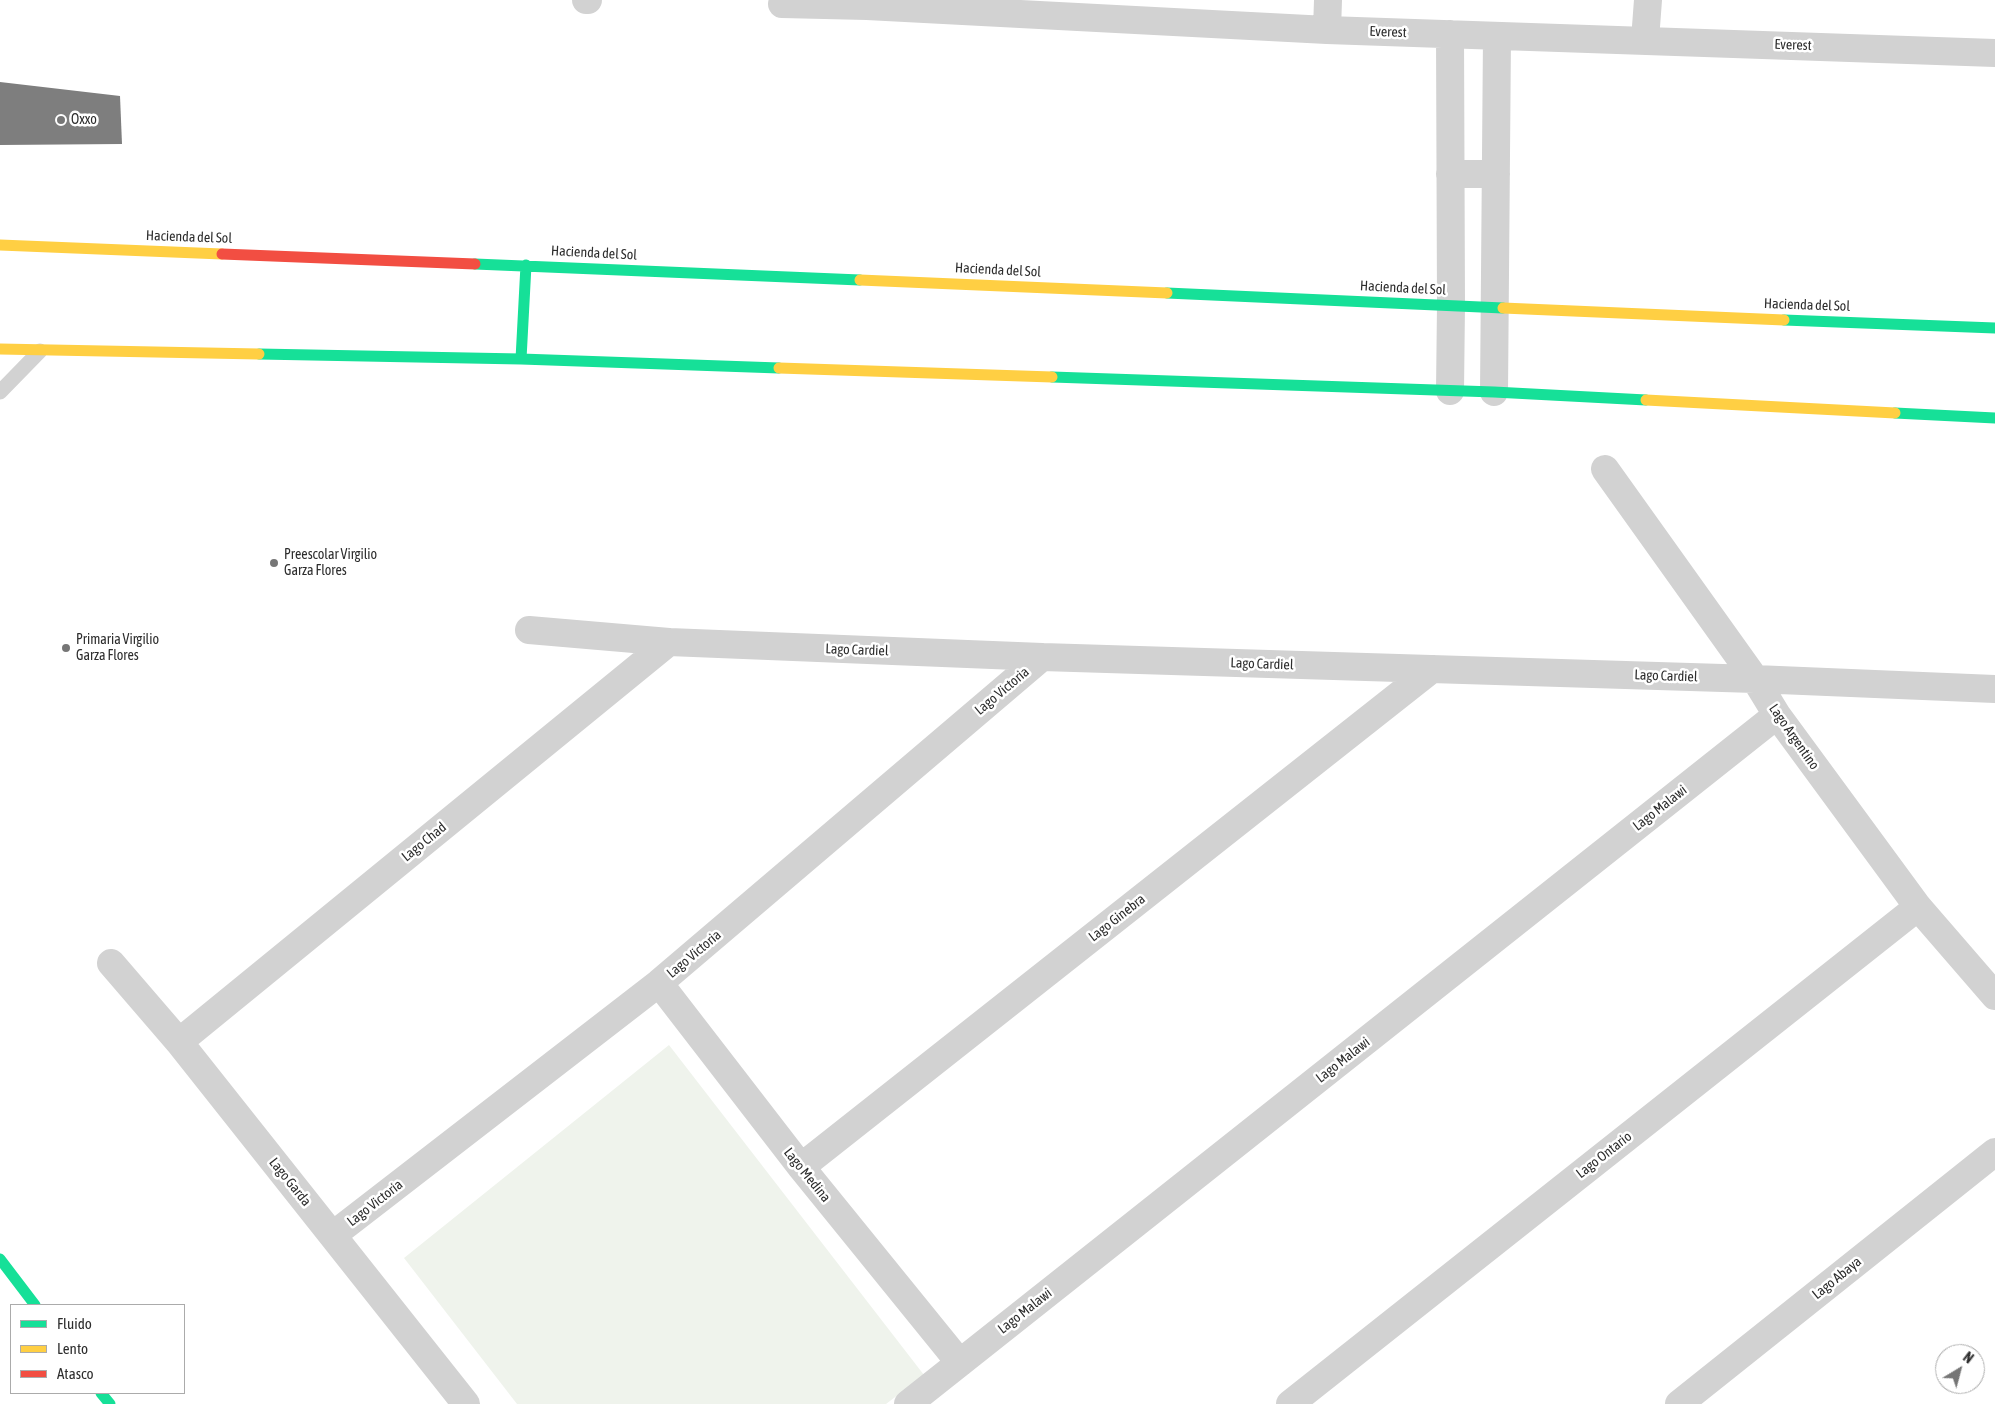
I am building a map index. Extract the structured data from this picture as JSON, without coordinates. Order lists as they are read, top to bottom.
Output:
{
  "streets": {
    "street": [
      "Everest",
      "Hacienda del Sol",
      "Lago Cardiel",
      "Lago Victoria",
      "Lago Argentino",
      "Lago Malawi",
      "Lago Chad",
      "Lago Ginebra",
      "Lago Ontario",
      "Lago Medina",
      "Lago Garda",
      "Lago Abaya"
    ]
  },
  "crossings": [
    ["Lago Cardiel", "Lago Victoria"],
    ["Lago Cardiel", "Lago Argentino"],
    ["Lago Cardiel", "Lago Chad"],
    ["Lago Cardiel", "Lago Ginebra"],
    ["Lago Victoria", "Lago Medina"],
    ["Lago Victoria", "Lago Garda"],
    ["Lago Argentino", "Lago Malawi"],
    ["Lago Argentino", "Lago Ontario"],
    ["Lago Malawi", "Lago Medina"],
    ["Lago Chad", "Lago Garda"],
    ["Lago Ginebra", "Lago Medina"]
  ],
  "places": ["Oxxo", "Preescolar Virgilio Garza Flores", "Primaria Virgilio Garza Flores"],
  "legend": ["Fluido", "Lento", "Atasco"],
  "north": "top right"
}
